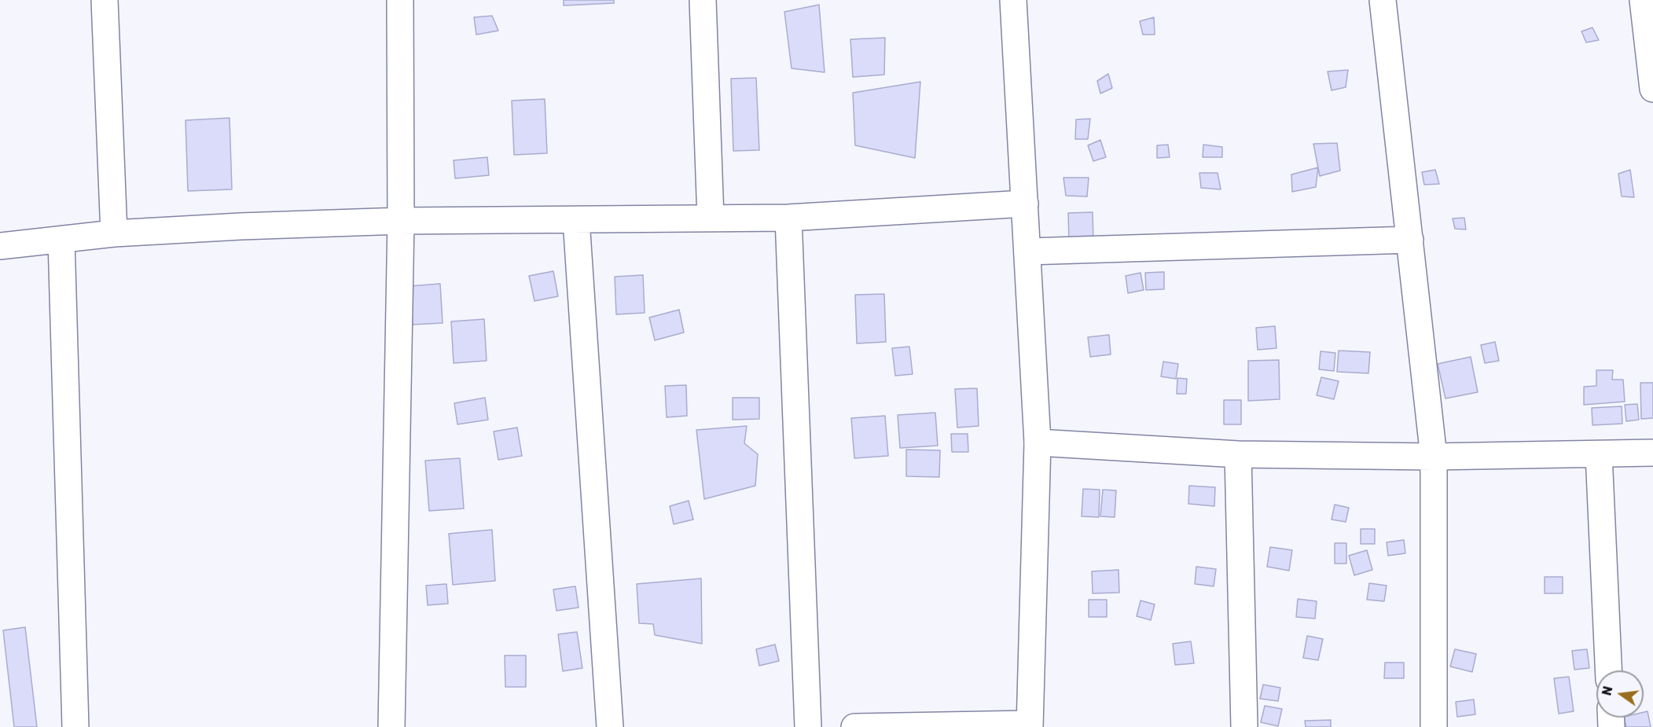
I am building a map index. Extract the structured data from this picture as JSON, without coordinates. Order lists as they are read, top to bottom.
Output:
{
  "north": "left"
}
